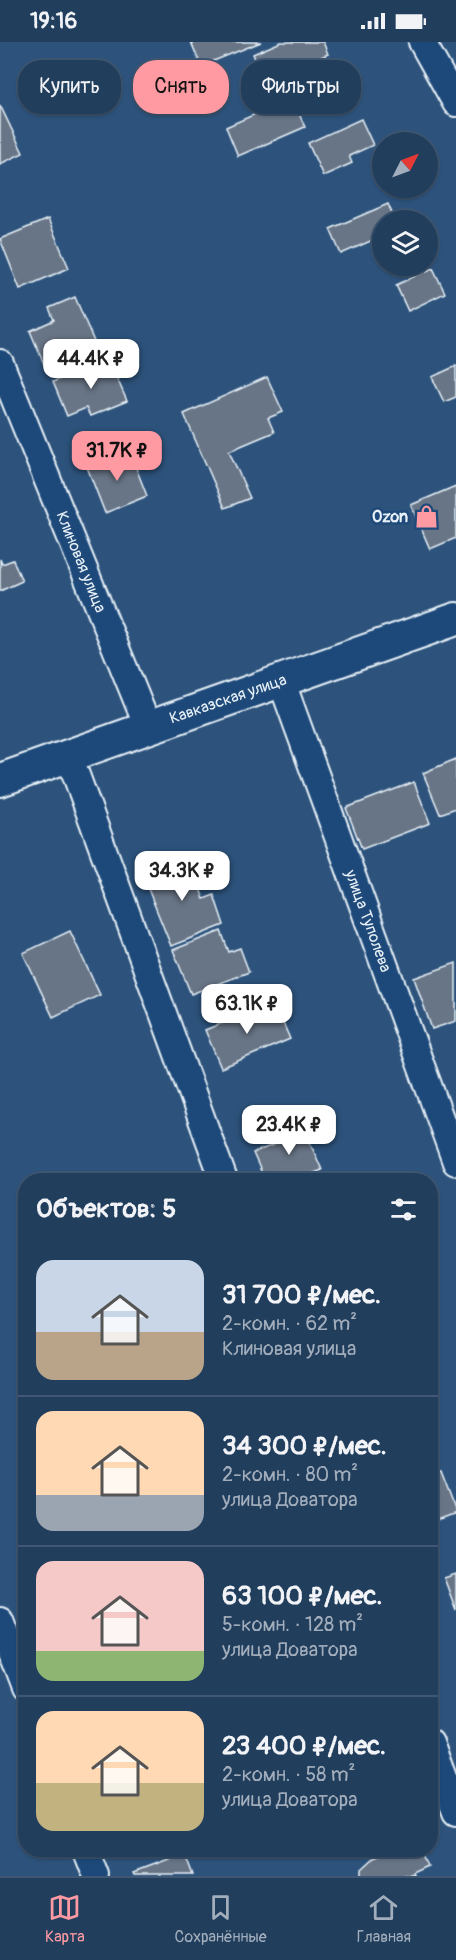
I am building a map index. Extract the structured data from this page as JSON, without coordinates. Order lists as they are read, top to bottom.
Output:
{
  "streets": {
    "street": ["Клиновая улица", "Кавказская улица", "улица Туполева"]
  },
  "crossings": [
    ["Клиновая улица", "Кавказская улица"],
    ["Кавказская улица", "улица Туполева"]
  ],
  "places": {
    "shop": ["Ozon"]
  },
  "north": "top right",
  "page": {
    "status": "19:16",
    "chip": ["Купить", "Снять", "Фильтры"],
    "price": [
      "44.4K ₽",
      "31.7K ₽",
      "34.3K ₽",
      "63.1K ₽",
      "23.4K ₽"
    ],
    "heading": "Объектов: 5",
    "list": [
      {
        "name": "31 700 ₽/мес.",
        "note": "2-комн. · 62 m² · Клиновая улица"
      },
      {
        "name": "34 300 ₽/мес.",
        "note": "2-комн. · 80 m² · улица Доватора"
      },
      {
        "name": "63 100 ₽/мес.",
        "note": "5-комн. · 128 m² · улица Доватора"
      },
      {
        "name": "23 400 ₽/мес.",
        "note": "2-комн. · 58 m² · улица Доватора"
      }
    ],
    "tabs": ["Карта", "Сохранённые", "Главная"]
  }
}
